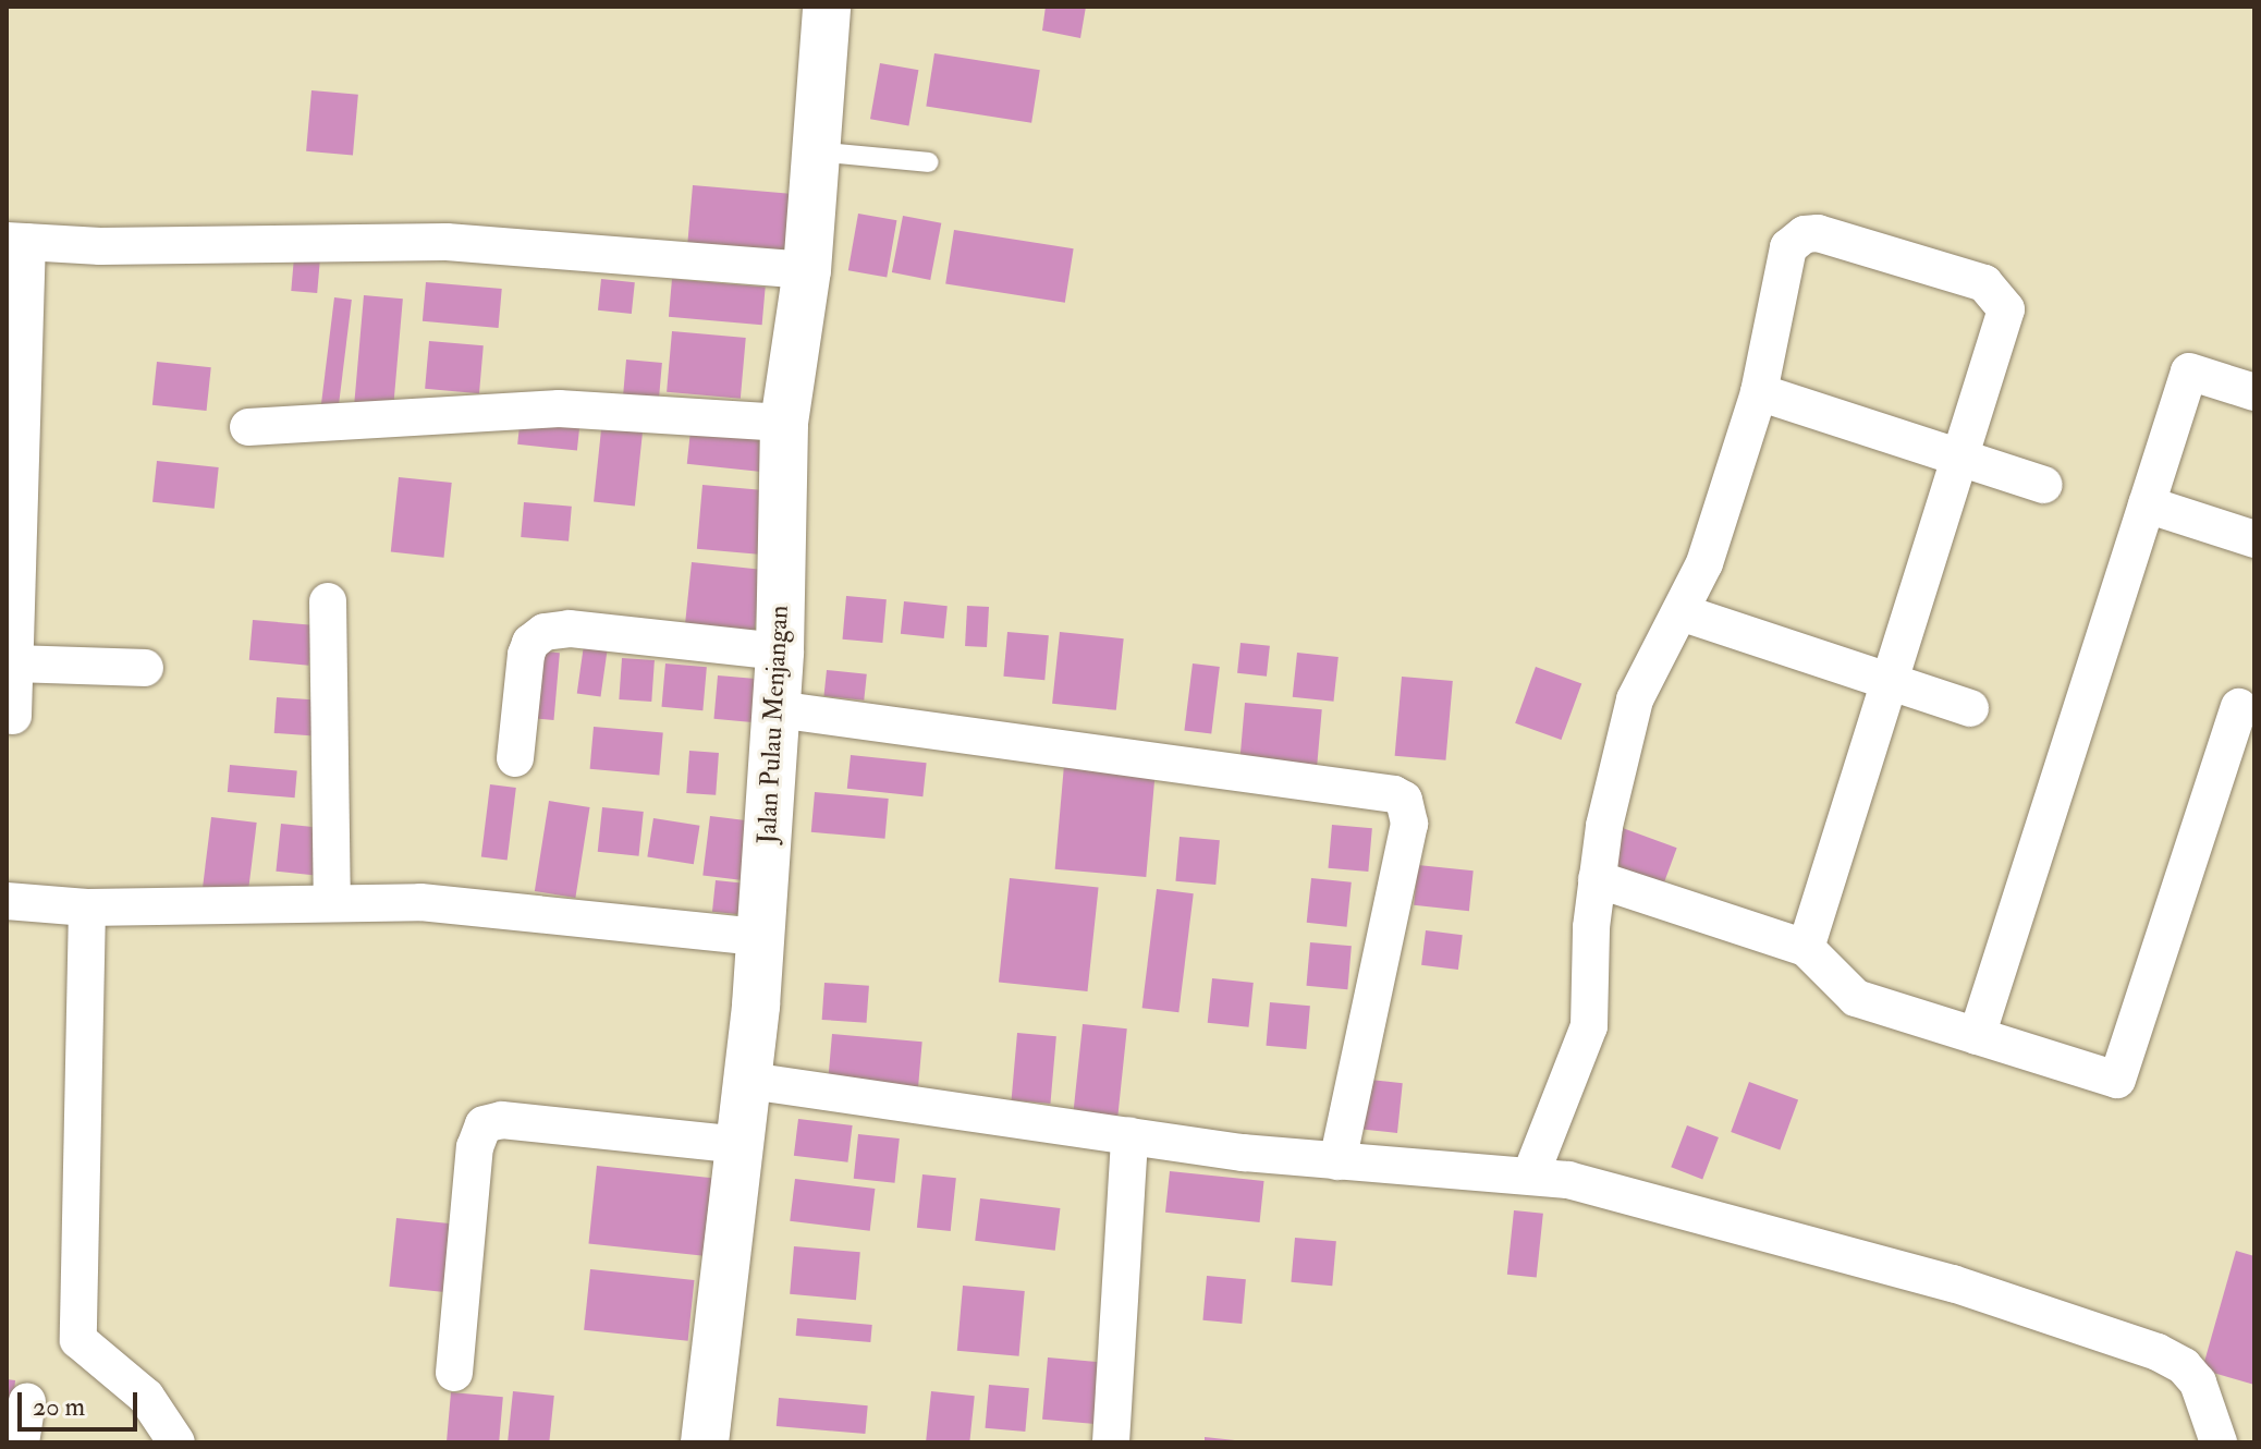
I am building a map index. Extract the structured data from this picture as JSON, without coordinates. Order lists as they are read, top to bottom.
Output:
{
  "streets": {
    "street": ["Jalan Pulau Menjangan"]
  },
  "scale_bar": "20 m"
}
